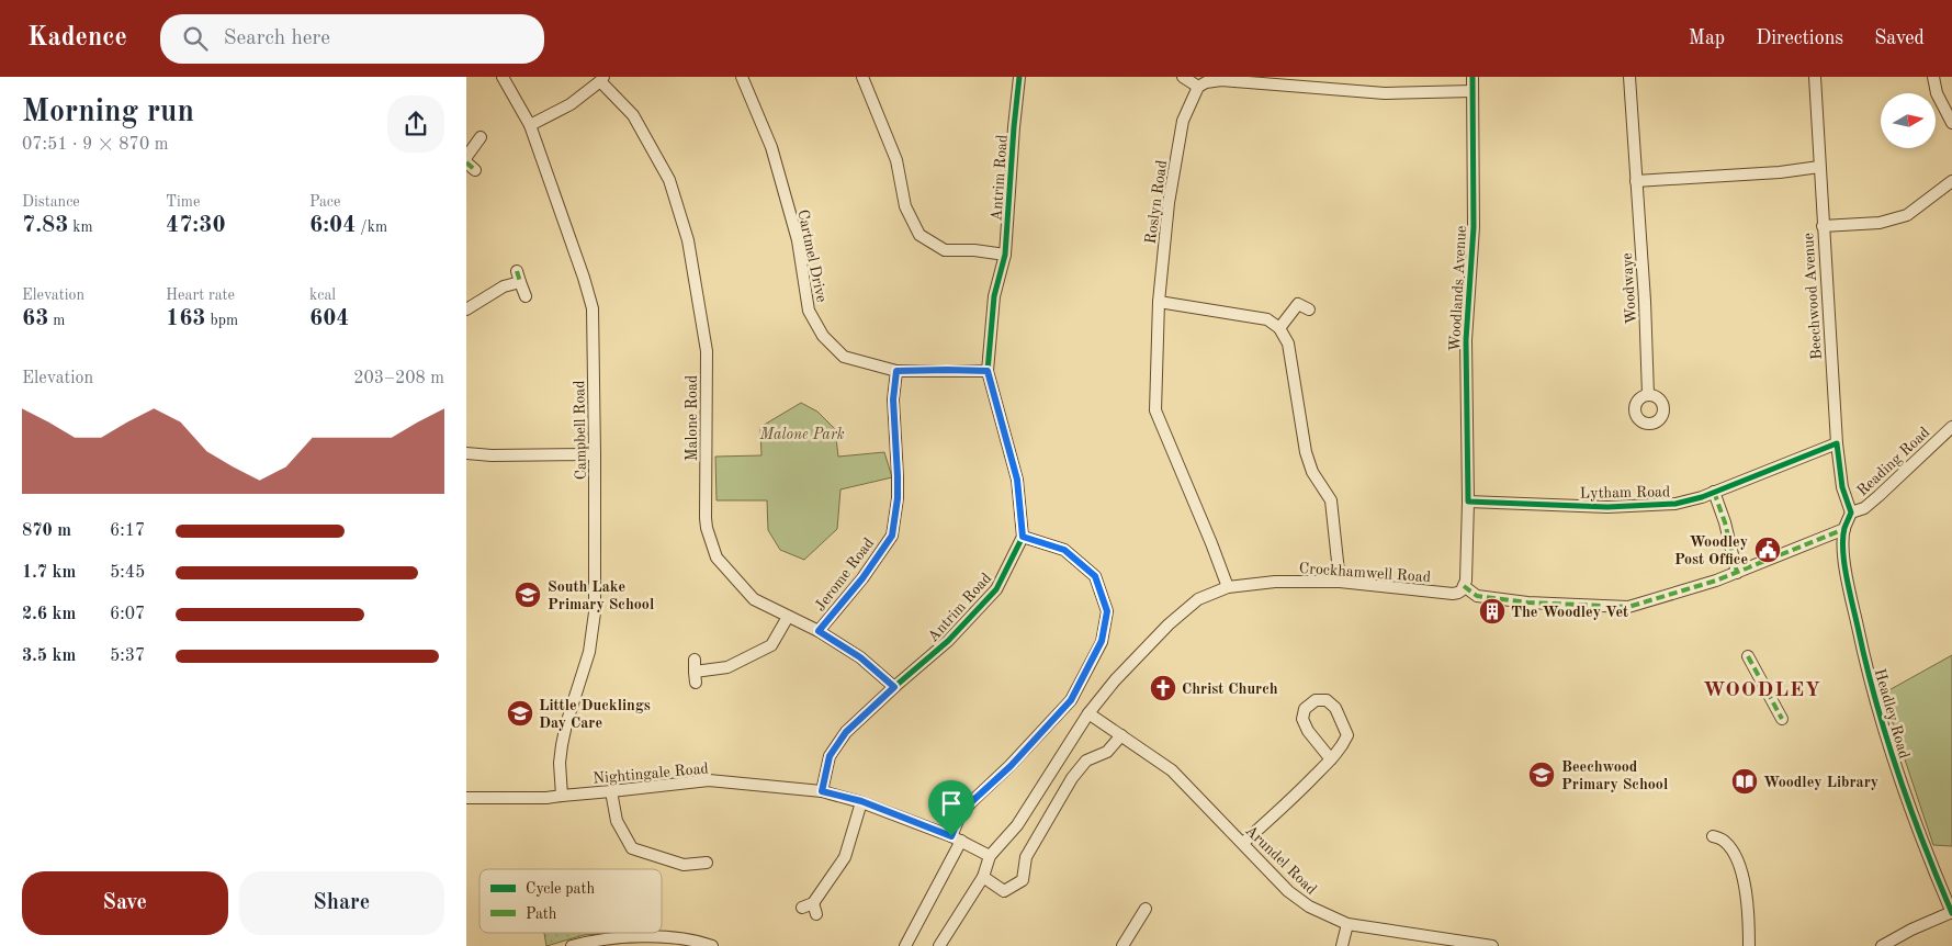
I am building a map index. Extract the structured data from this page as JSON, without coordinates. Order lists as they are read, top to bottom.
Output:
{
  "streets": {
    "street": [
      "Antrim Road",
      "Roslyn Road",
      "Cartmel Drive",
      "Woodlands Avenue",
      "Woodwaye",
      "Beechwood Avenue",
      "Malone Road",
      "Campbell Road",
      "Reading Road",
      "Lytham Road",
      "Crockhamwell Road",
      "Jerome Road",
      "Headley Road",
      "Nightingale Road",
      "Arundel Road"
    ]
  },
  "crossings": [
    ["Antrim Road", "Cartmel Drive"],
    ["Antrim Road", "Malone Road"],
    ["Antrim Road", "Nightingale Road"],
    ["Roslyn Road", "Crockhamwell Road"],
    ["Cartmel Drive", "Jerome Road"],
    ["Woodlands Avenue", "Lytham Road"],
    ["Woodlands Avenue", "Crockhamwell Road"],
    ["Beechwood Avenue", "Reading Road"],
    ["Beechwood Avenue", "Lytham Road"],
    ["Beechwood Avenue", "Headley Road"],
    ["Malone Road", "Jerome Road"],
    ["Campbell Road", "Nightingale Road"],
    ["Reading Road", "Headley Road"],
    ["Crockhamwell Road", "Headley Road"],
    ["Crockhamwell Road", "Nightingale Road"],
    ["Crockhamwell Road", "Arundel Road"]
  ],
  "districts": ["WOODLEY"],
  "parks": ["Malone Park"],
  "places": {
    "public building": ["Woodley Post Office"],
    "school or university": ["South Lake Primary School", "Little Ducklings Day Care", "Beechwood Primary School"],
    "building": ["The Woodley Vet"],
    "church": ["Christ Church"],
    "library": ["Woodley Library"]
  },
  "legend": ["Cycle path", "Path"],
  "north": "right",
  "page": {
    "header": "Kadence",
    "search": "Search here",
    "nav": ["Map", "Directions", "Saved"],
    "heading": ["Morning run", "07:51 · 9 × 870 m"],
    "stats": [
      ["Distance", "7.83 km"],
      ["Time", "47:30"],
      ["Pace", "6:04 /km"],
      ["Elevation", "63 m"],
      ["Heart rate", "163 bpm"],
      ["kcal", "604"]
    ],
    "chart": ["Elevation", "203–208 m"],
    "list": [
      {
        "name": "870 m",
        "note": "6:17"
      },
      {
        "name": "1.7 km",
        "note": "5:45"
      },
      {
        "name": "2.6 km",
        "note": "6:07"
      },
      {
        "name": "3.5 km",
        "note": "5:37"
      }
    ],
    "buttons": ["Save", "Share"]
  }
}
